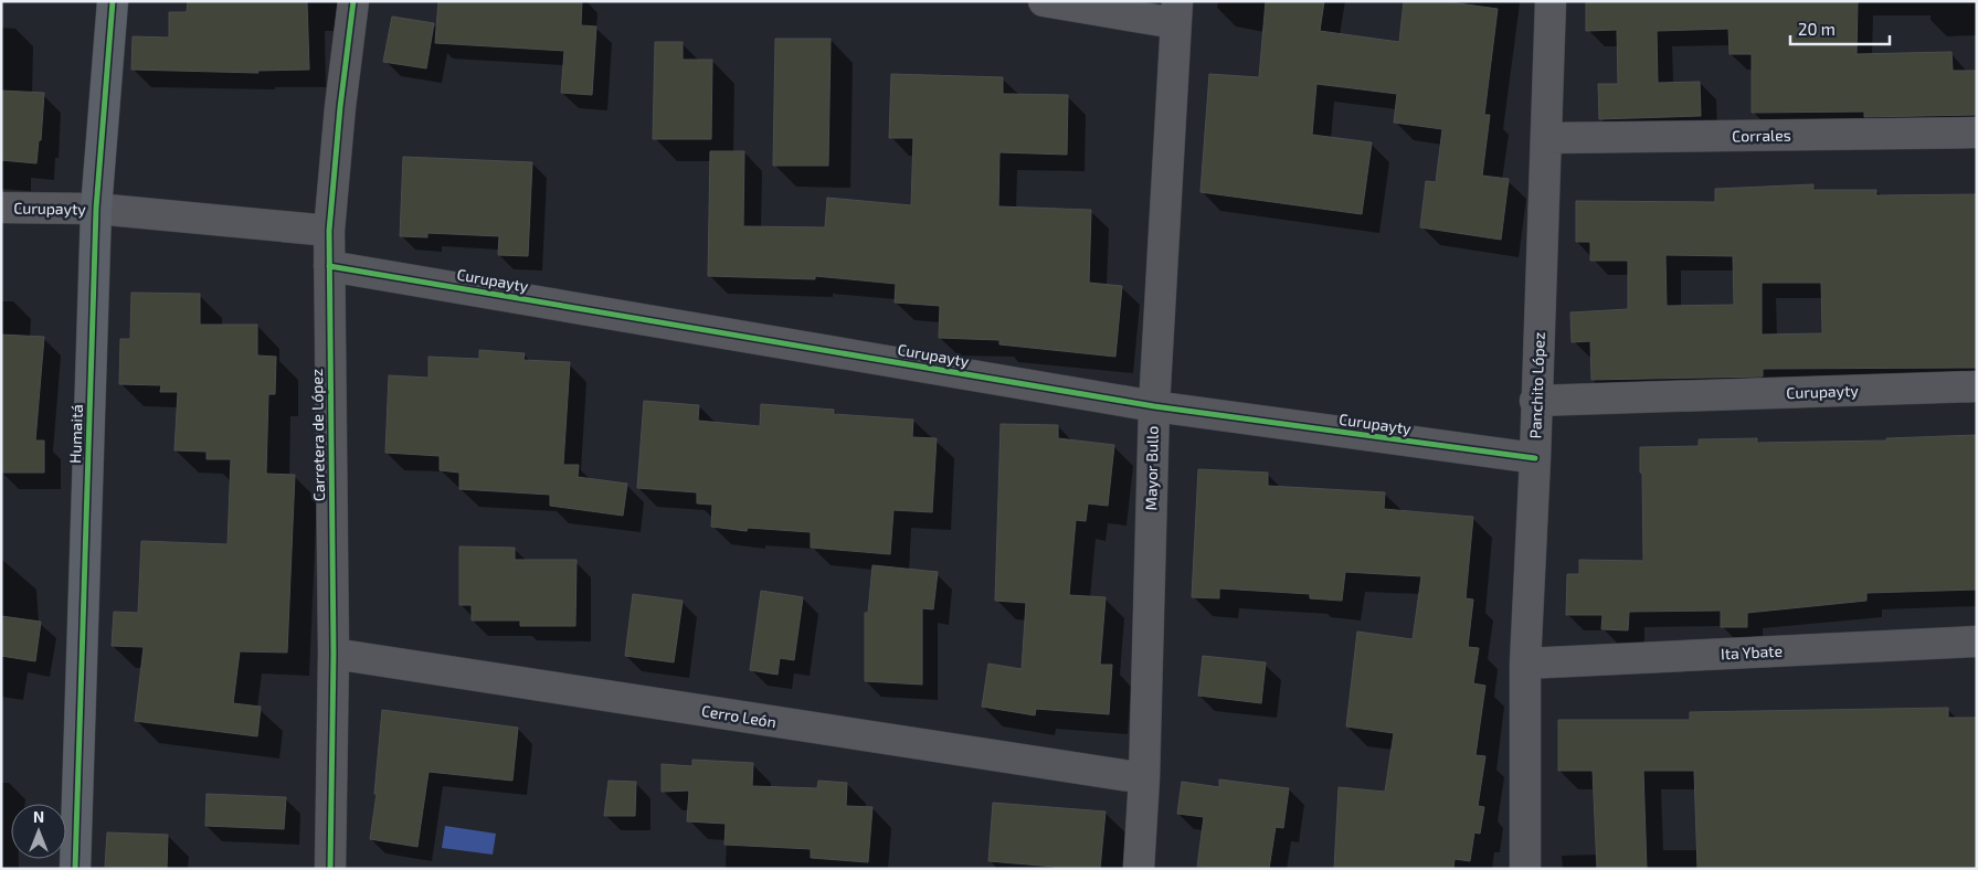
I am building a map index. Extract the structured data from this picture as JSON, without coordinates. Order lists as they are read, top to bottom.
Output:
{
  "streets": {
    "street": [
      "Corrales",
      "Curupayty",
      "Panchito López",
      "Humaitá",
      "Carretera de López",
      "Mayor Bullo",
      "Ita Ybate",
      "Cerro León"
    ]
  },
  "crossings": [
    ["Corrales", "Panchito López"],
    ["Curupayty", "Panchito López"],
    ["Curupayty", "Humaitá"],
    ["Curupayty", "Carretera de López"],
    ["Curupayty", "Mayor Bullo"],
    ["Panchito López", "Ita Ybate"],
    ["Carretera de López", "Cerro León"],
    ["Mayor Bullo", "Cerro León"]
  ],
  "scale_bar": "20 m",
  "north": "top"
}
